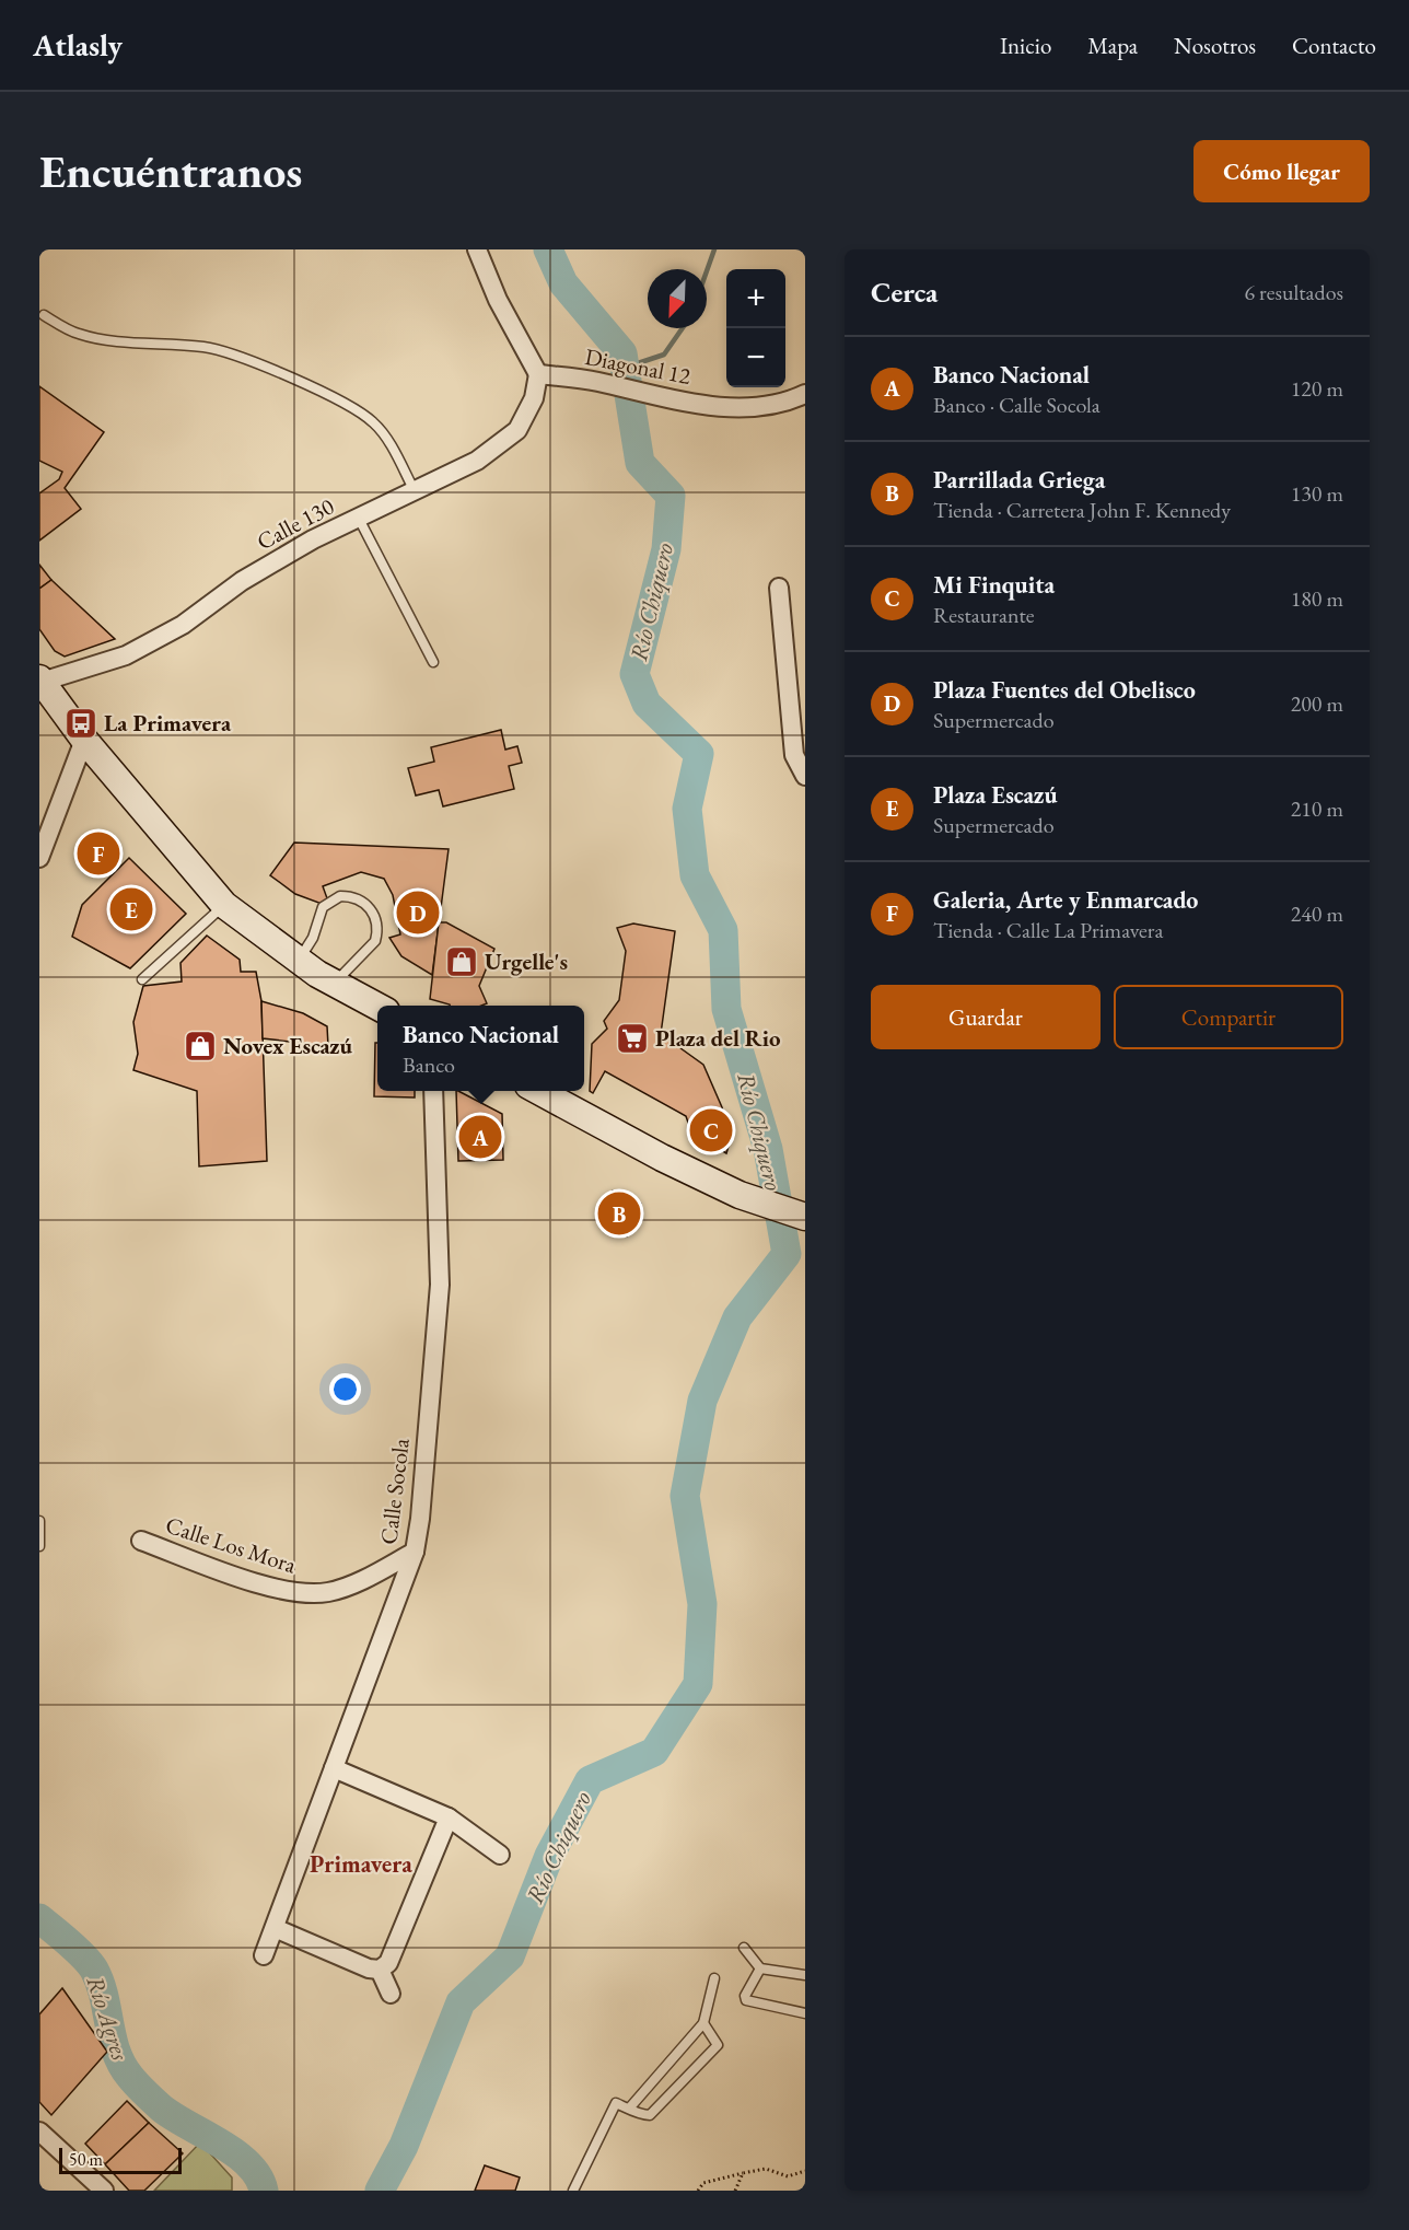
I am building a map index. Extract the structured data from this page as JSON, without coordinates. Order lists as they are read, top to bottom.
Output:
{
  "streets": {
    "street": [
      "Diagonal 12",
      "Calle 130",
      "Calle Socola",
      "Calle Los Mora"
    ]
  },
  "crossings": [
    ["Diagonal 12", "Calle 130"],
    ["Calle Socola", "Calle Los Mora"]
  ],
  "districts": ["Primavera"],
  "water": ["Río Chiquero", "Río Agres"],
  "places": {
    "bus stop": ["La Primavera"],
    "shop": ["Urgelle's", "Novex Escazú"],
    "supermarket": ["Plaza del Rio"]
  },
  "scale_bar": "50 m",
  "north": "bottom left",
  "page": {
    "header": "Atlasly",
    "nav": [
      "Inicio",
      "Mapa",
      "Nosotros",
      "Contacto"
    ],
    "buttons": [
      "Cómo llegar",
      ["Guardar", "Compartir"]
    ],
    "title": "Encuéntranos",
    "heading": ["Cerca", "6 resultados"],
    "map_buttons": ["+", "−"],
    "list": [
      {
        "mark": "A",
        "name": "Banco Nacional",
        "note": "Banco · Calle Socola",
        "value": "120 m"
      },
      {
        "mark": "B",
        "name": "Parrillada Griega",
        "note": "Tienda · Carretera John F. Kennedy",
        "value": "130 m"
      },
      {
        "mark": "C",
        "name": "Mi Finquita",
        "note": "Restaurante",
        "value": "180 m"
      },
      {
        "mark": "D",
        "name": "Plaza Fuentes del Obelisco",
        "note": "Supermercado",
        "value": "200 m"
      },
      {
        "mark": "E",
        "name": "Plaza Escazú",
        "note": "Supermercado",
        "value": "210 m"
      },
      {
        "mark": "F",
        "name": "Galeria, Arte y Enmarcado",
        "note": "Tienda · Calle La Primavera",
        "value": "240 m"
      }
    ],
    "pins": [
      "F",
      "E",
      "D",
      "C",
      "A",
      "B"
    ],
    "popup": ["Banco Nacional", "Banco"],
    "scale": "50 m"
  }
}
